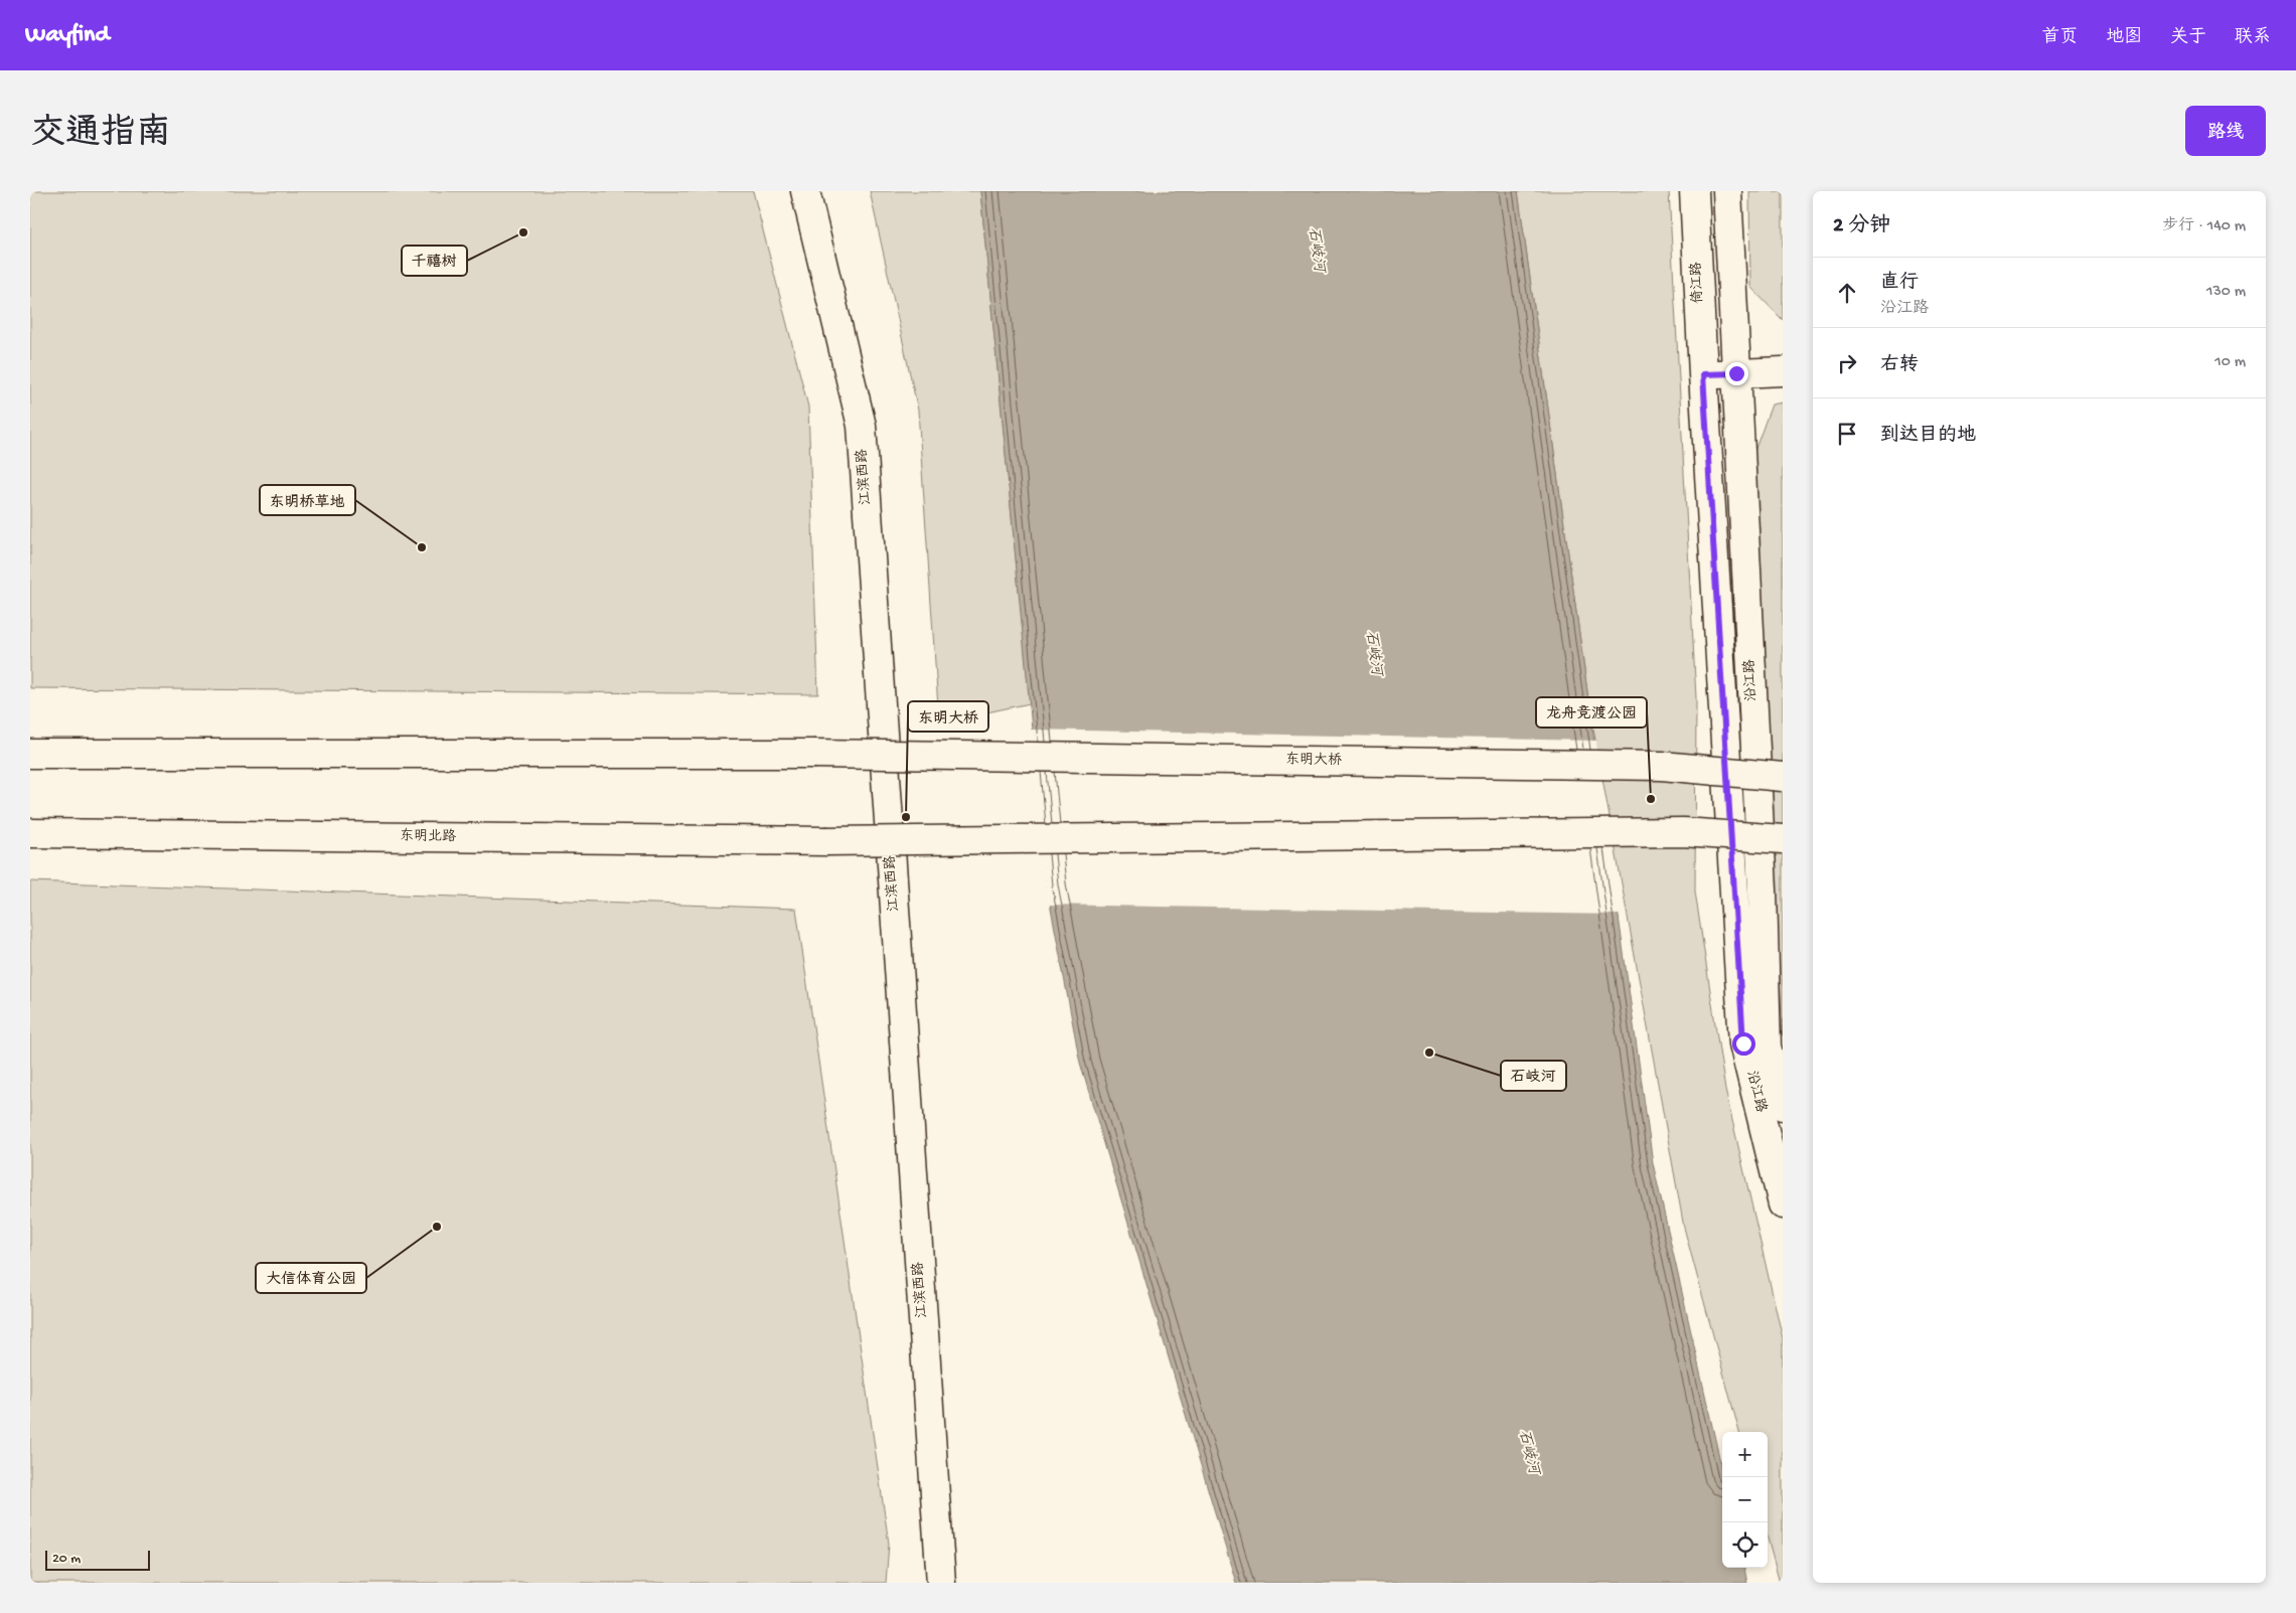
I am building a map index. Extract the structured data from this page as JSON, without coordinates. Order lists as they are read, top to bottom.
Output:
{
  "streets": {
    "main road": [
      "倚江路",
      "江滨西路",
      "沿江路",
      "东明大桥",
      "东明北路"
    ]
  },
  "crossings": [
    ["倚江路", "沿江路"]
  ],
  "water": ["石岐河"],
  "places": [
    "千禧树",
    "东明桥草地",
    "龙舟竞渡公园",
    "东明大桥",
    "石岐河",
    "大信体育公园"
  ],
  "scale_bar": "20 m",
  "page": {
    "header": "Wayfind",
    "nav": [
      "首页",
      "地图",
      "关于",
      "联系"
    ],
    "title": "交通指南",
    "buttons": "路线",
    "heading": ["2 分钟", "步行 · 140 m"],
    "list": [
      ["直行", "沿江路", "130 m"],
      ["右转", "10 m"],
      "到达目的地"
    ],
    "map_buttons": ["+", "−"],
    "scale": "20 m"
  }
}
